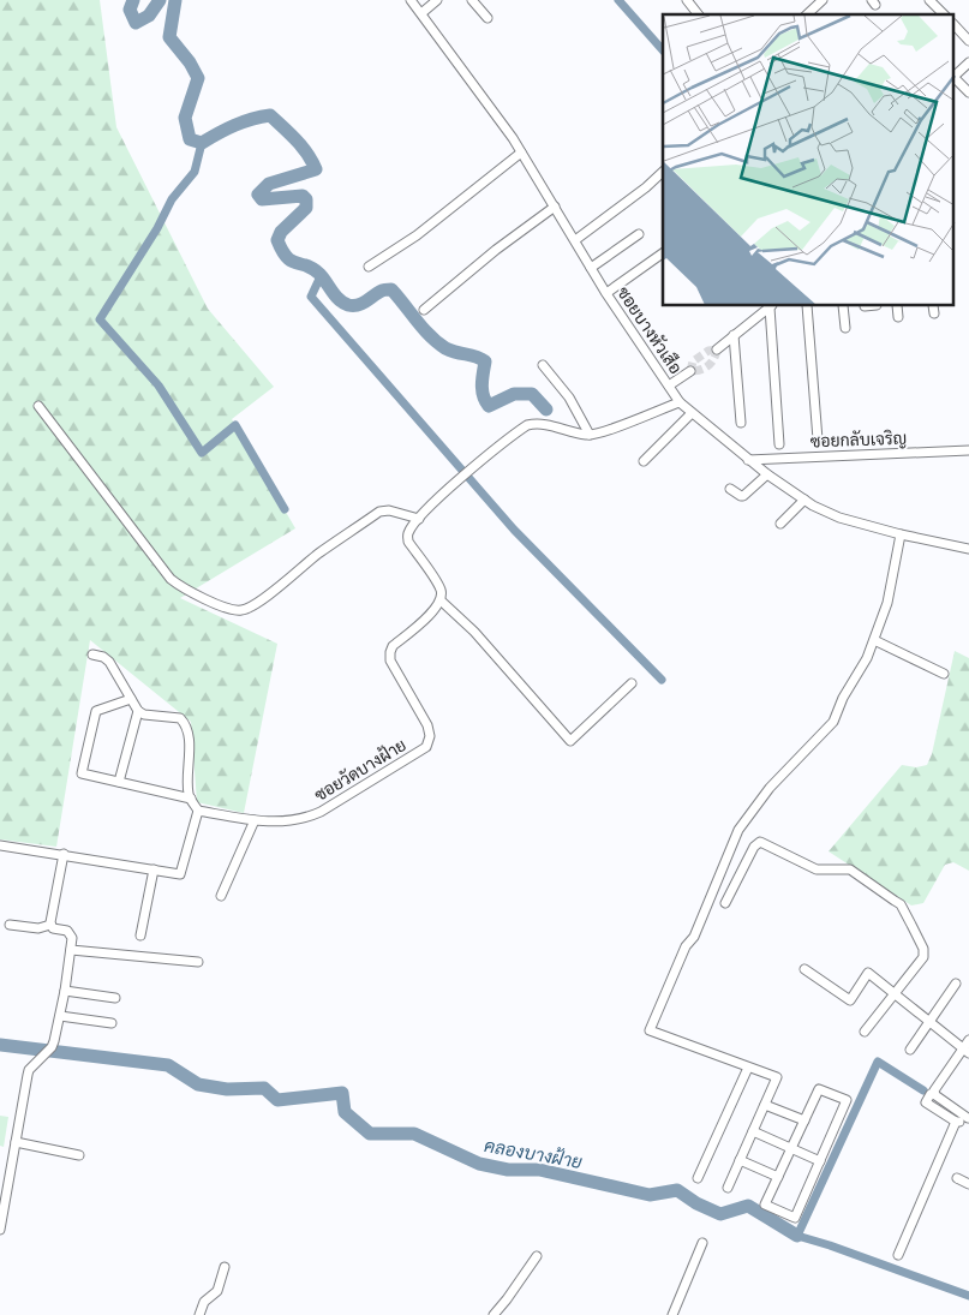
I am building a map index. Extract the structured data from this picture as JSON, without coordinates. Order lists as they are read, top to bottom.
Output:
{
  "streets": {
    "street": ["ซอยบางหัวเสือ", "ซอยกลับเจริญ", "ซอยวัดบางฝ้าย"]
  },
  "crossings": [
    ["ซอยบางหัวเสือ", "ซอยกลับเจริญ"]
  ],
  "water": ["คลองบางฝ้าย"]
}
